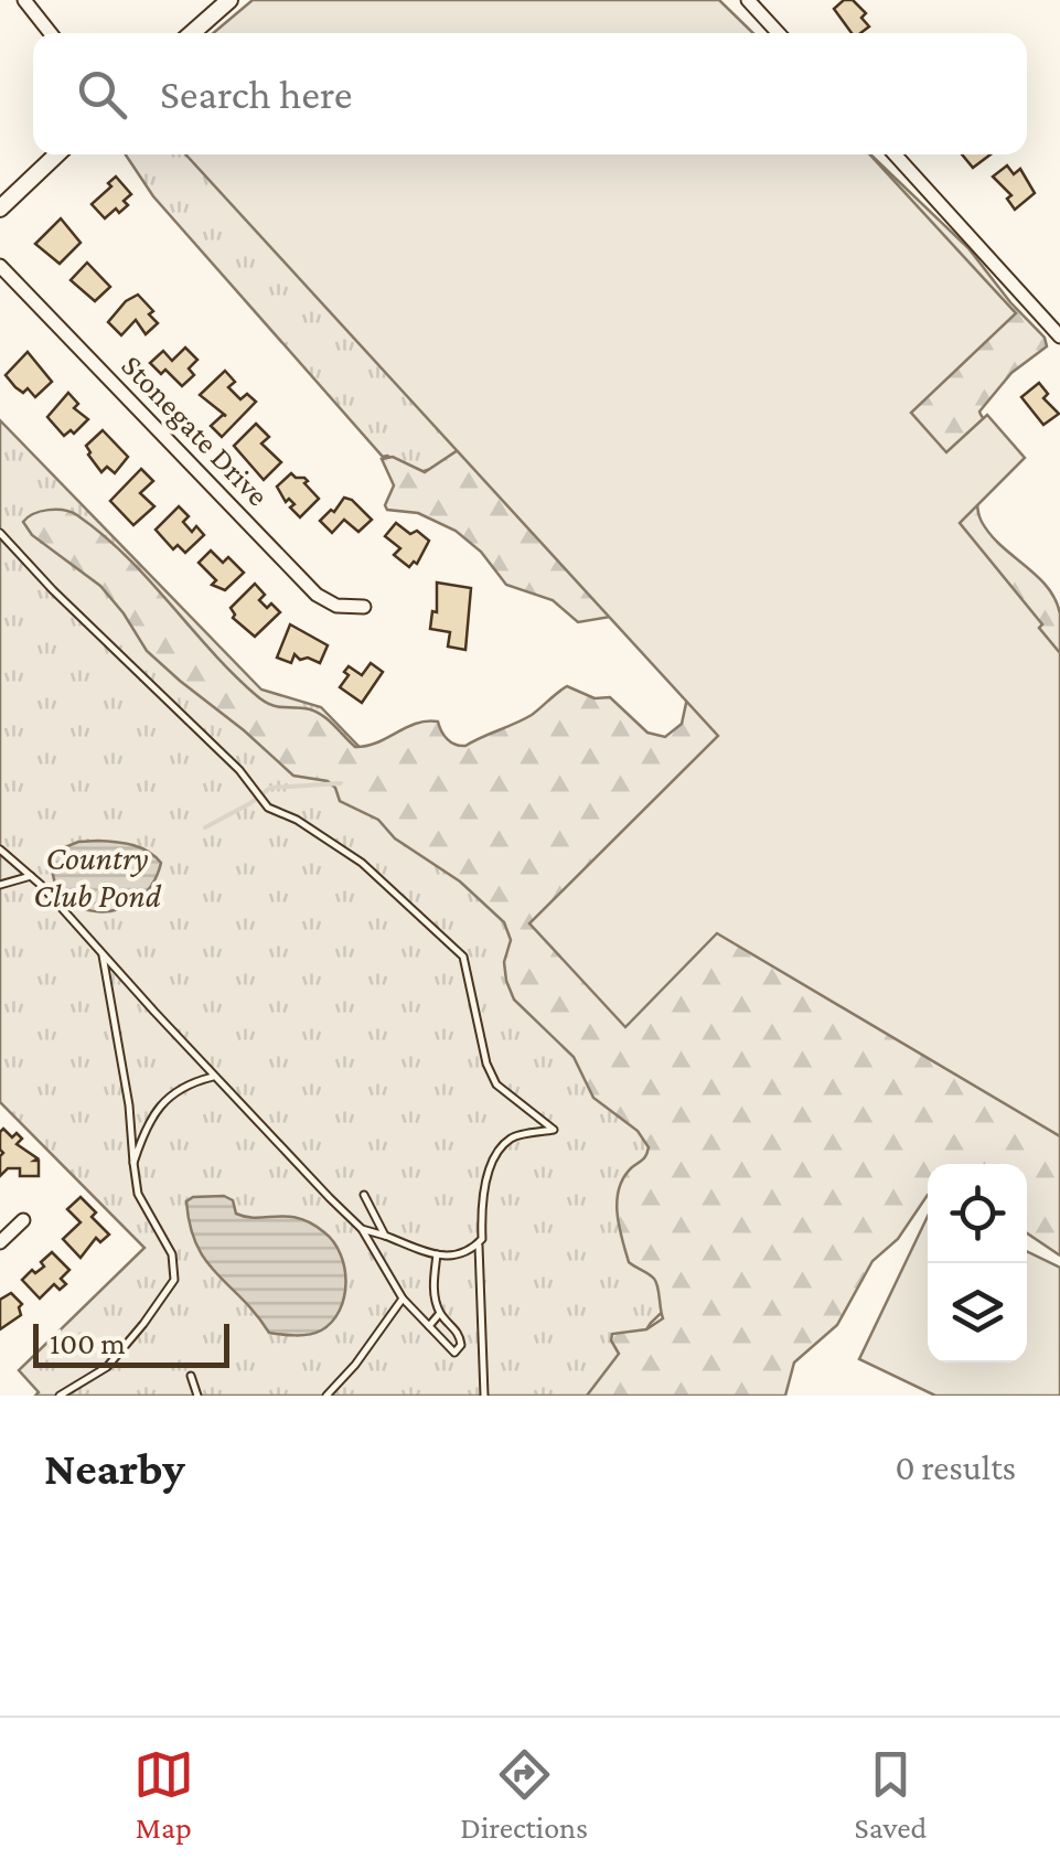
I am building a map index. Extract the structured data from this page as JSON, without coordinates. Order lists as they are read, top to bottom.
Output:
{
  "streets": {
    "street": ["Stonegate Drive"]
  },
  "water": ["Country Club Pond"],
  "scale_bar": "100 m",
  "page": {
    "search": "Search here",
    "scale": "100 m",
    "heading": ["Nearby", "0 results"],
    "nav": ["Map", "Directions", "Saved"]
  }
}
